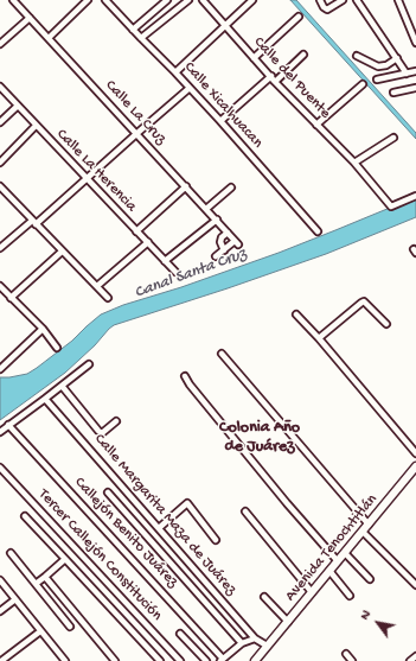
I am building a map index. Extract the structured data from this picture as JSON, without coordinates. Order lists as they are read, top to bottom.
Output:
{
  "streets": {
    "main road": ["Avenida Tenochtitlán"],
    "street": [
      "Calle del Puente",
      "Calle Xicalhuacan",
      "Calle La Cruz",
      "Calle La Herencia",
      "Calle Margarita Maza de Juárez",
      "Callejón Benito Juárez",
      "Tercer Callejón Constitución"
    ]
  },
  "crossings": [
    ["Calle Margarita Maza de Juárez", "Avenida Tenochtitlán"]
  ],
  "districts": ["Colonia Año de Juárez"],
  "water": ["Canal Santa Cruz"],
  "north": "top left"
}
